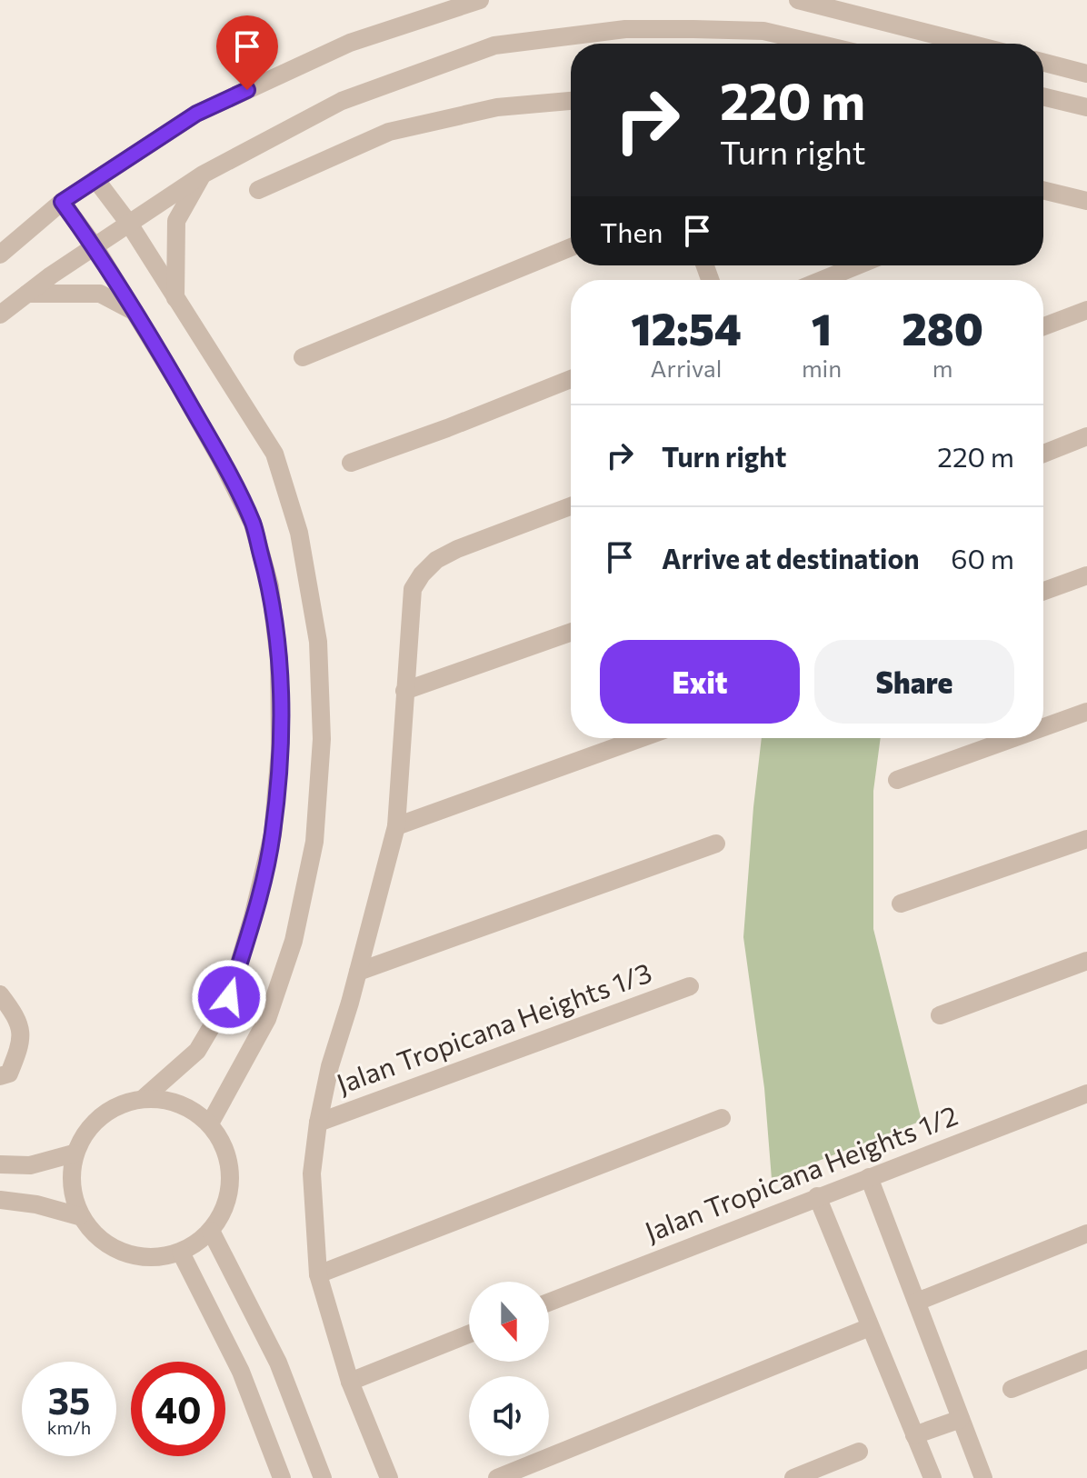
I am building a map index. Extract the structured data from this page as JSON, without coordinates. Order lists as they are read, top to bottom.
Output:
{
  "streets": {
    "street": ["Jalan Tropicana Heights 1/3", "Jalan Tropicana Heights 1/2"]
  },
  "north": "bottom",
  "page": {
    "turn": ["220 m", "Turn right"],
    "then": "Then",
    "eta": [
      "12:54",
      "Arrival",
      "1",
      "min",
      "280",
      "m"
    ],
    "list": [
      {
        "name": "Turn right",
        "value": "220 m"
      },
      {
        "name": "Arrive at destination",
        "value": "60 m"
      }
    ],
    "buttons": ["Exit", "Share"],
    "speed": "35 km/h",
    "limit": "40"
  }
}
